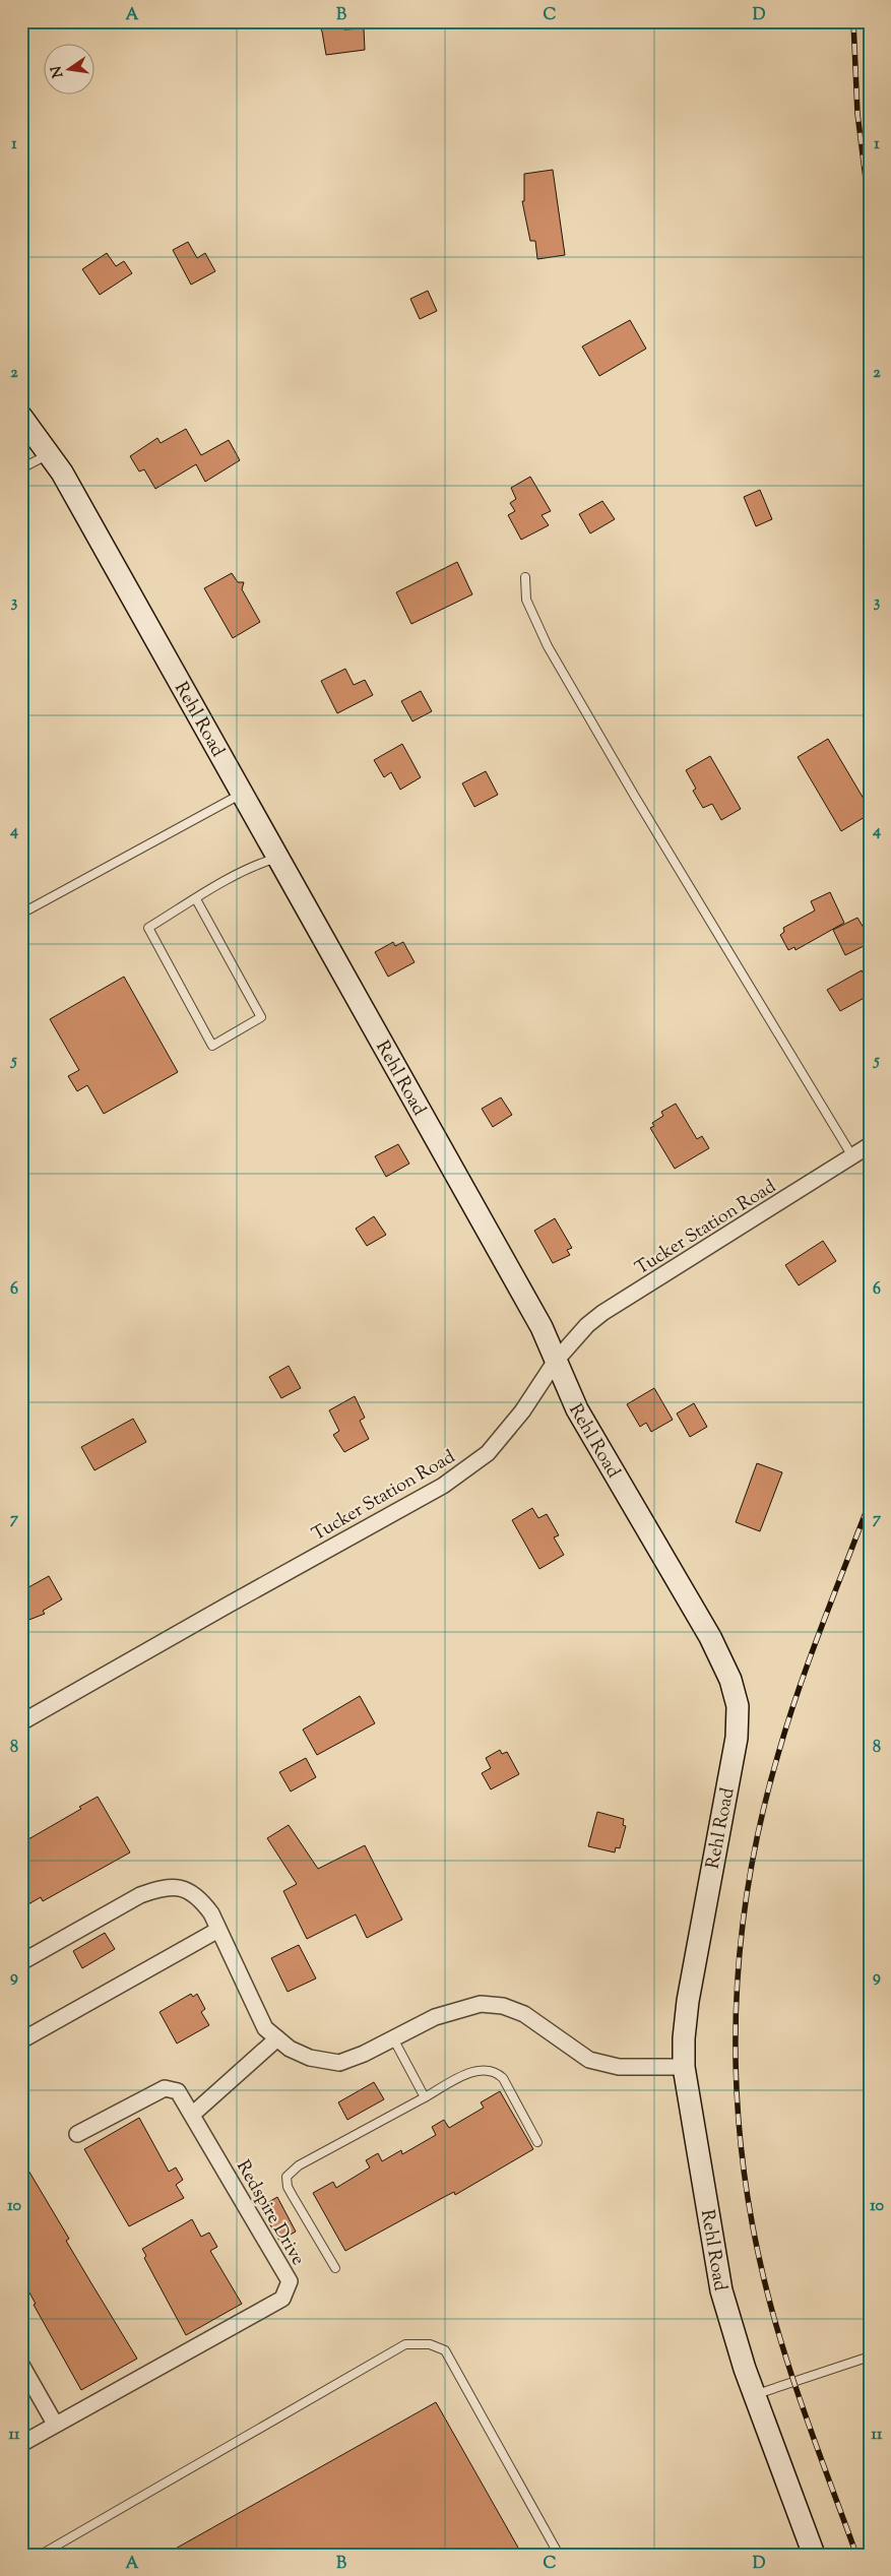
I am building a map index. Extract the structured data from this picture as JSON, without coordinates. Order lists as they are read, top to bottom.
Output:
{
  "streets": {
    "street": ["Rehl Road", "Tucker Station Road", "Redspire Drive"]
  },
  "crossings": [
    ["Rehl Road", "Tucker Station Road"]
  ],
  "north": "left",
  "grid": {
    "columns": [
      "A",
      "B",
      "C",
      "D"
    ],
    "rows": [
      "1",
      "2",
      "3",
      "4",
      "5",
      "6",
      "7",
      "8",
      "9",
      "10",
      "11"
    ]
  }
}
